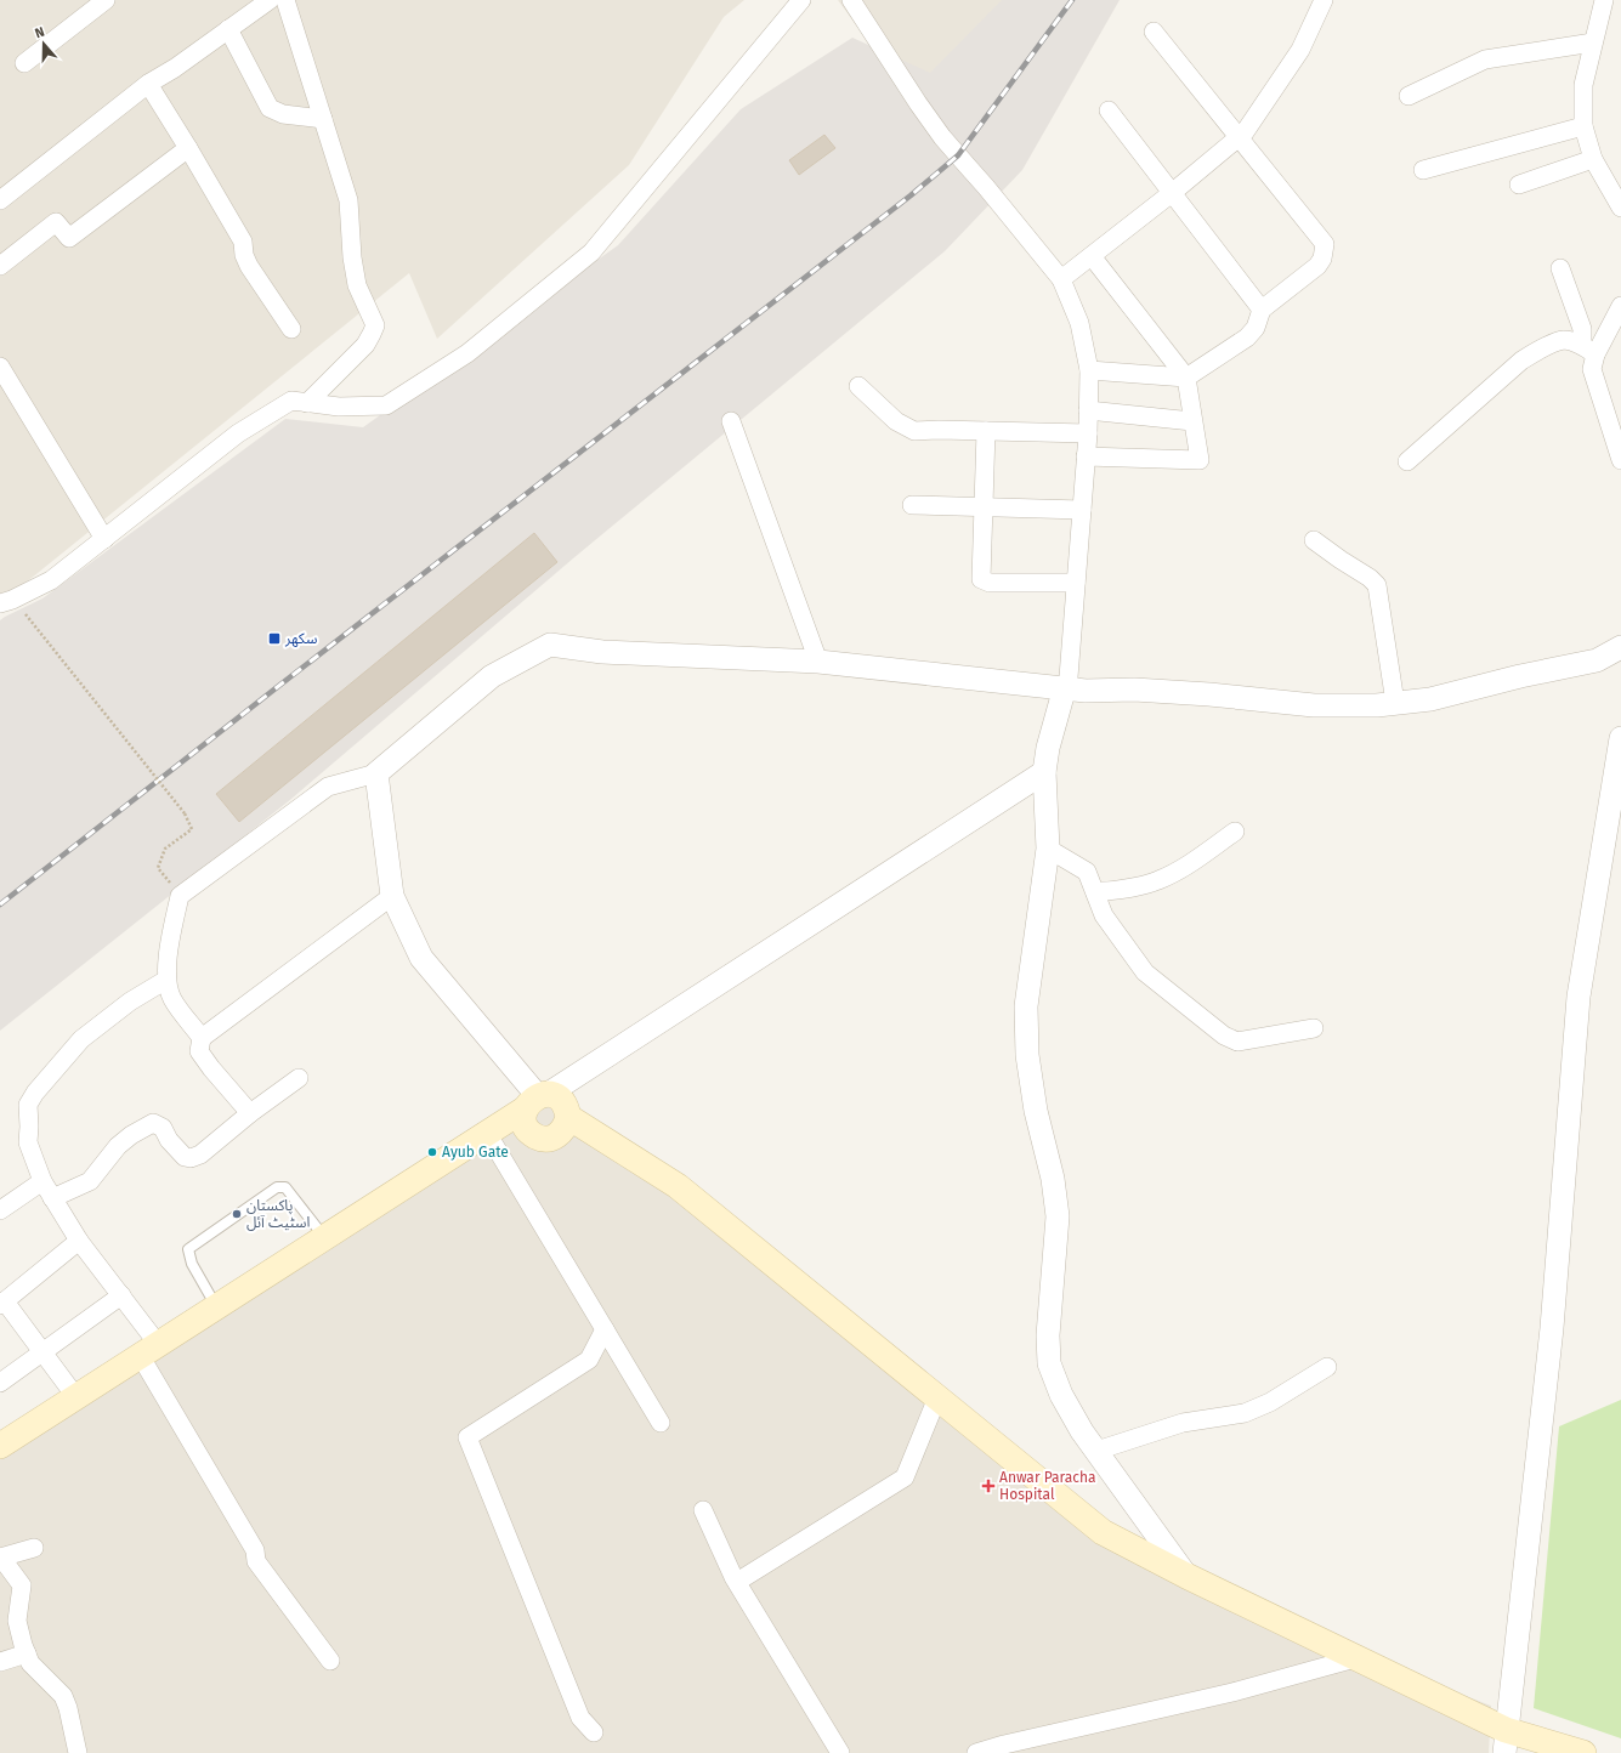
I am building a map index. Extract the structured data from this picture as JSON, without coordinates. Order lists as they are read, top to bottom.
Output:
{
  "places": {
    "transit": ["سكهر"],
    "other": ["Ayub Gate", "پاکستان اسٹیٹ آئل"],
    "health": ["Anwar Paracha Hospital"]
  },
  "north": "top"
}
